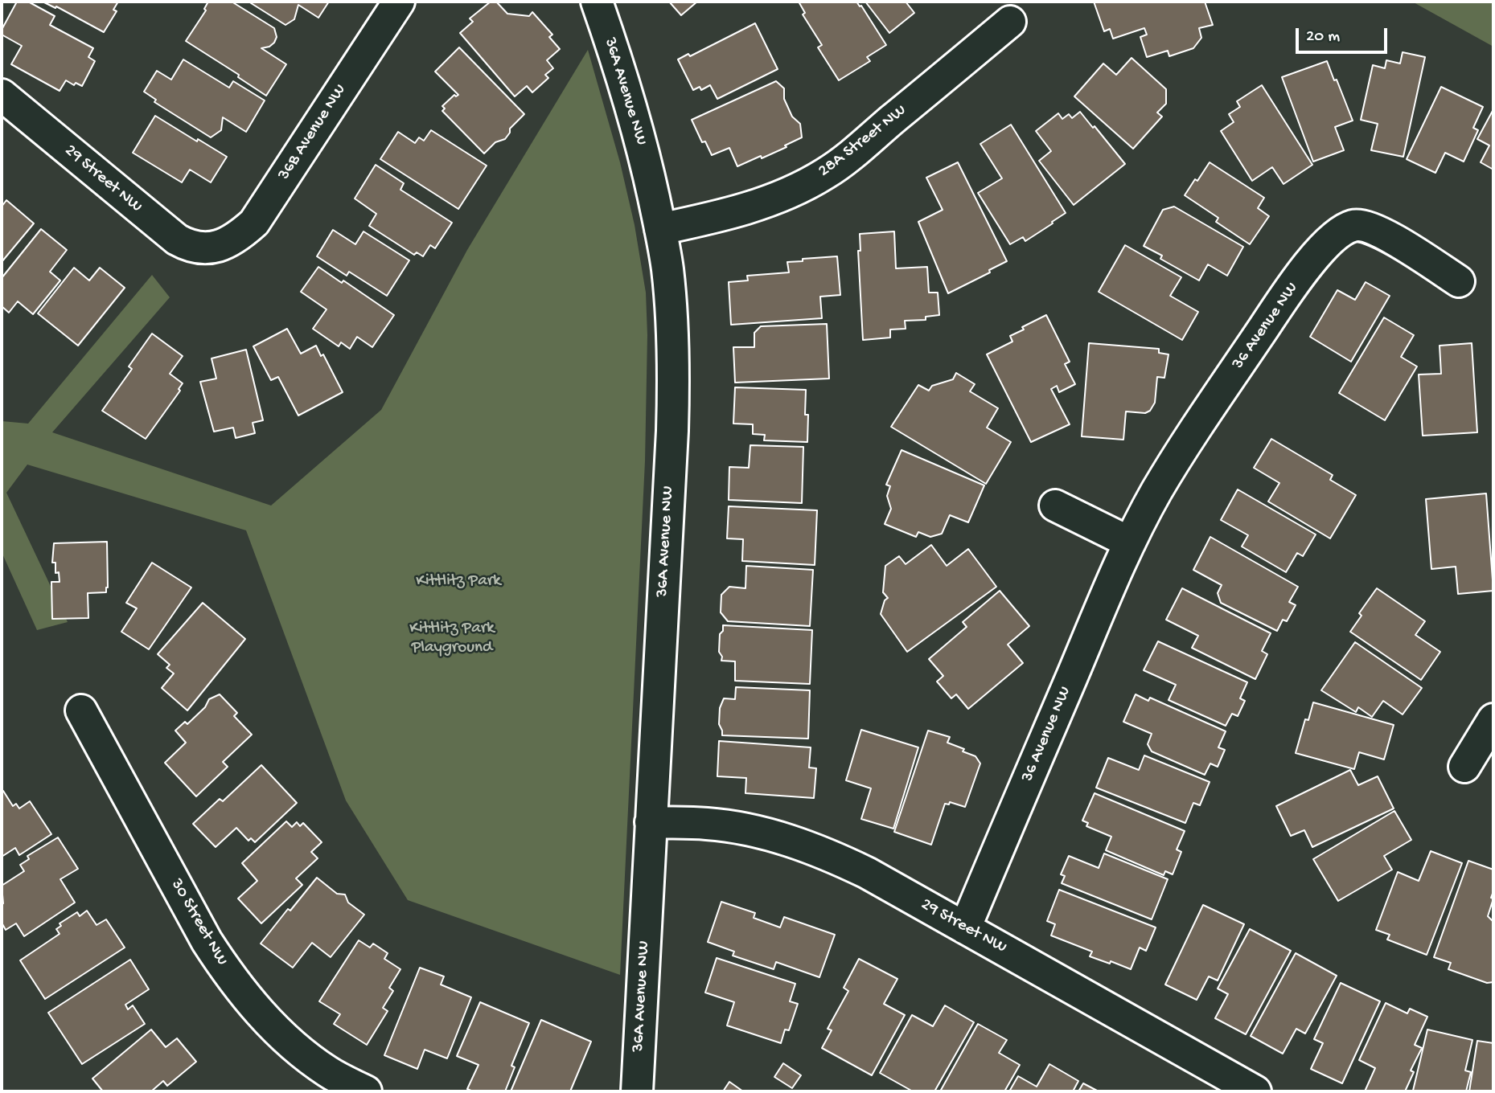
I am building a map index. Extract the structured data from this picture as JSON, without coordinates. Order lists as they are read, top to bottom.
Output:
{
  "streets": {
    "street": [
      "36A Avenue NW",
      "36B Avenue NW",
      "28A Street NW",
      "29 Street NW",
      "36 Avenue NW",
      "30 Street NW"
    ]
  },
  "crossings": [
    ["36A Avenue NW", "28A Street NW"],
    ["36A Avenue NW", "29 Street NW"],
    ["36B Avenue NW", "29 Street NW"],
    ["29 Street NW", "36 Avenue NW"]
  ],
  "parks": ["Kittlitz Park", "Kittlitz Park Playground"],
  "scale_bar": "20 m"
}
